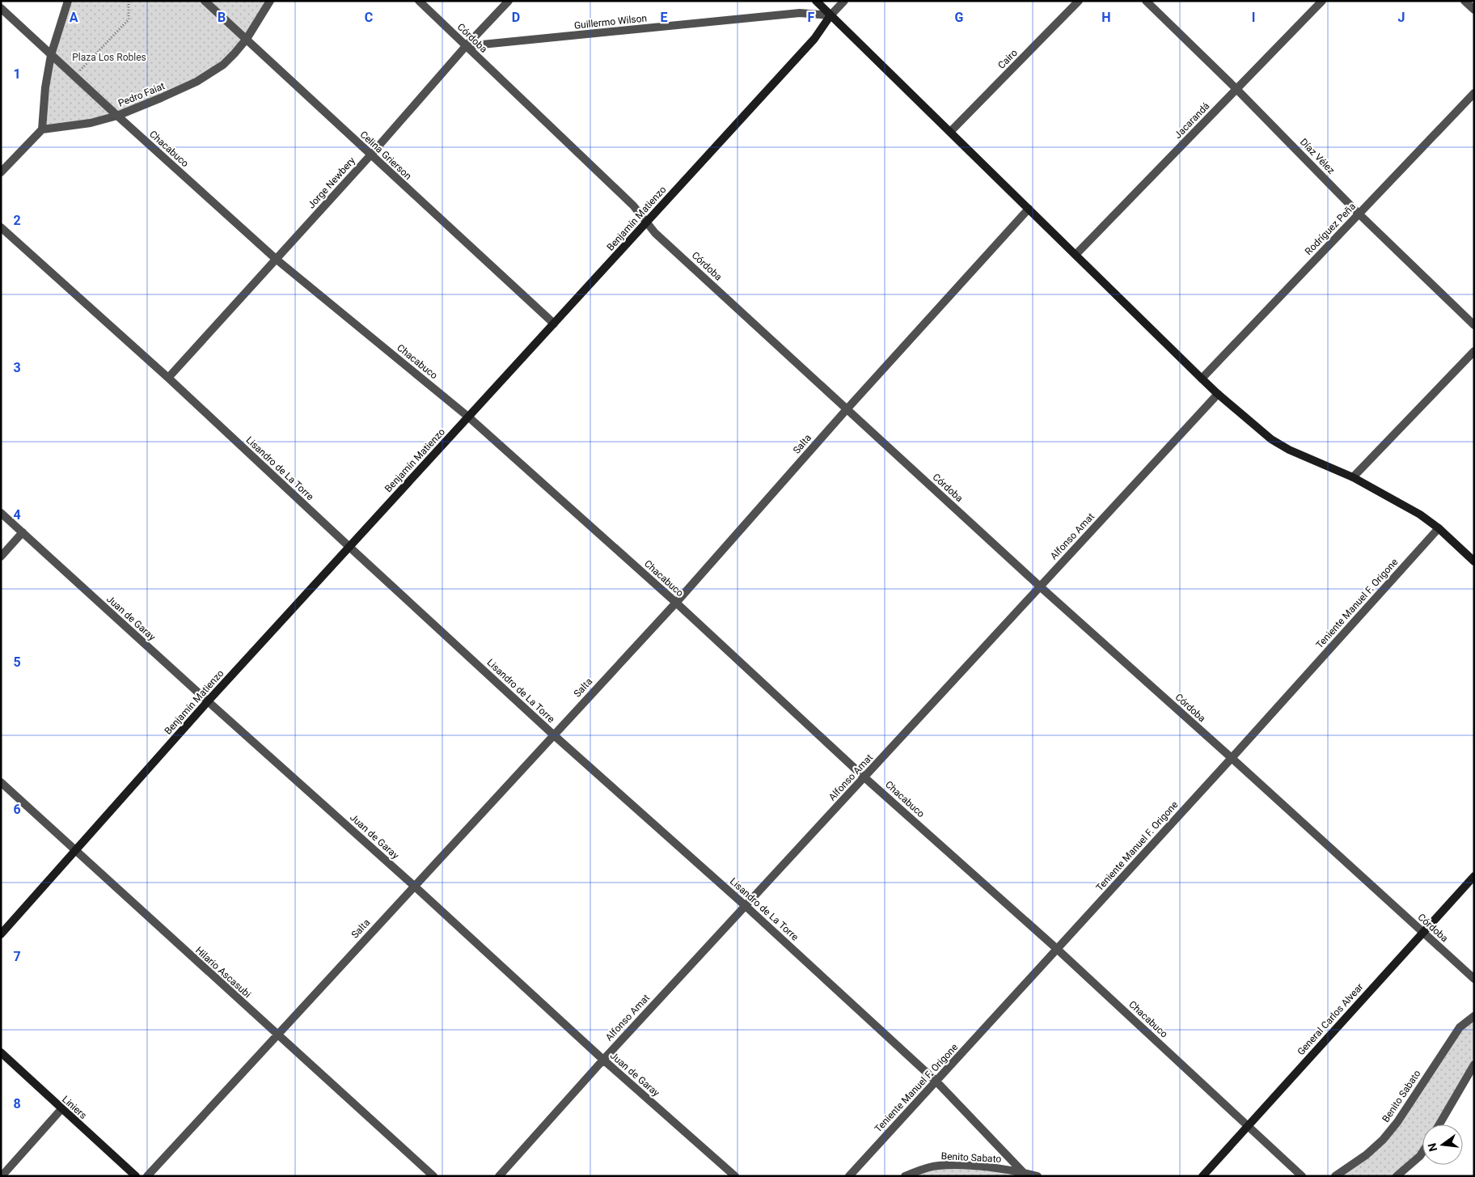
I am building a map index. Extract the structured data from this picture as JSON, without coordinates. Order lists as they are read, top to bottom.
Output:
{
  "streets": {
    "street": [
      "Guillermo Wilson",
      "Córdoba",
      "Cairo",
      "Pedro Faiat",
      "Jacarandá",
      "Chacabuco",
      "Celina Grierson",
      "Díaz Vélez",
      "Jorge Newbery",
      "Benjamín Matienzo",
      "Rodríguez Peña",
      "Salta",
      "Lisandro de La Torre",
      "Alfonso Amat",
      "Teniente Manuel F. Origone",
      "Juan de Garay",
      "Hilario Ascasubi",
      "General Carlos Alvear",
      "Benito Sabato",
      "Liniers"
    ]
  },
  "crossings": [
    ["Guillermo Wilson", "Córdoba"],
    ["Guillermo Wilson", "Jorge Newbery"],
    ["Guillermo Wilson", "Benjamín Matienzo"],
    ["Córdoba", "Jorge Newbery"],
    ["Córdoba", "Benjamín Matienzo"],
    ["Córdoba", "Salta"],
    ["Córdoba", "Alfonso Amat"],
    ["Córdoba", "Teniente Manuel F. Origone"],
    ["Córdoba", "General Carlos Alvear"],
    ["Pedro Faiat", "Chacabuco"],
    ["Pedro Faiat", "Celina Grierson"],
    ["Jacarandá", "Díaz Vélez"],
    ["Chacabuco", "Jorge Newbery"],
    ["Chacabuco", "Benjamín Matienzo"],
    ["Chacabuco", "Salta"],
    ["Chacabuco", "Alfonso Amat"],
    ["Chacabuco", "Teniente Manuel F. Origone"],
    ["Chacabuco", "General Carlos Alvear"],
    ["Celina Grierson", "Jorge Newbery"],
    ["Celina Grierson", "Benjamín Matienzo"],
    ["Díaz Vélez", "Rodríguez Peña"],
    ["Jorge Newbery", "Lisandro de La Torre"],
    ["Benjamín Matienzo", "Lisandro de La Torre"],
    ["Benjamín Matienzo", "Juan de Garay"],
    ["Benjamín Matienzo", "Hilario Ascasubi"],
    ["Salta", "Lisandro de La Torre"],
    ["Salta", "Juan de Garay"],
    ["Salta", "Hilario Ascasubi"],
    ["Lisandro de La Torre", "Alfonso Amat"],
    ["Lisandro de La Torre", "Teniente Manuel F. Origone"],
    ["Lisandro de La Torre", "Benito Sabato"],
    ["Alfonso Amat", "Juan de Garay"]
  ],
  "parks": ["Plaza Los Robles"],
  "north": "left",
  "grid": {
    "columns": [
      "A",
      "B",
      "C",
      "D",
      "E",
      "F",
      "G",
      "H",
      "I",
      "J"
    ],
    "rows": [
      "1",
      "2",
      "3",
      "4",
      "5",
      "6",
      "7",
      "8"
    ]
  }
}
